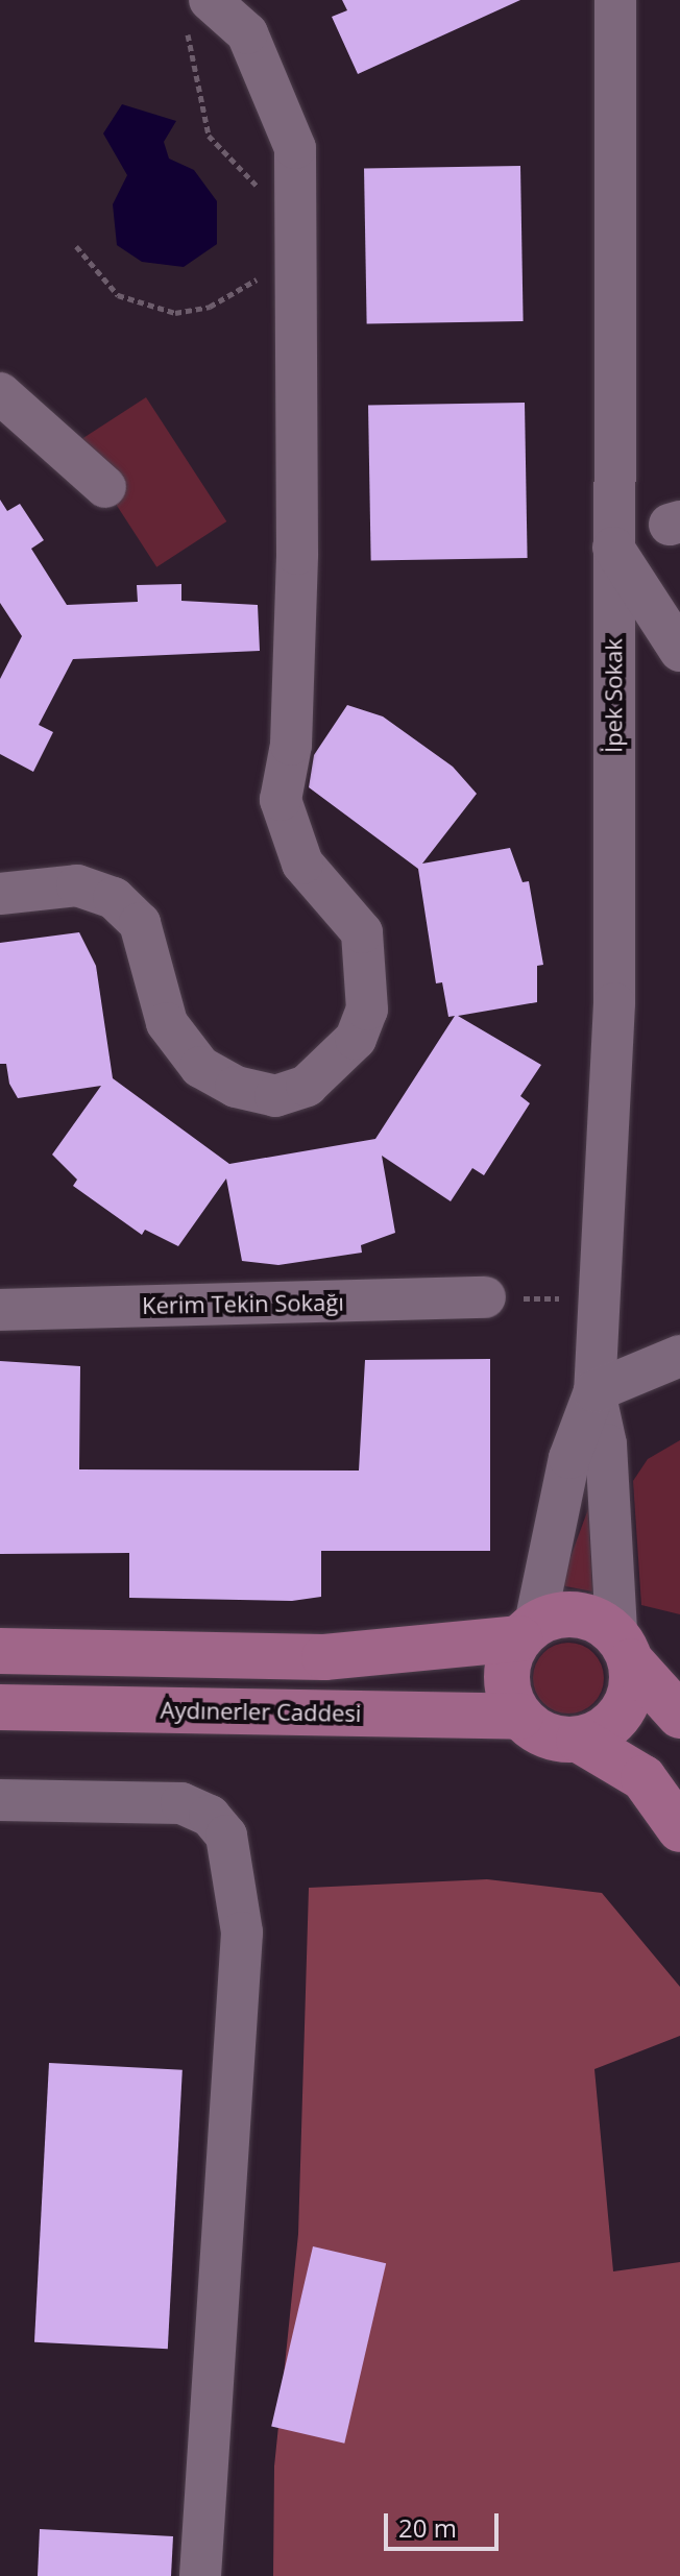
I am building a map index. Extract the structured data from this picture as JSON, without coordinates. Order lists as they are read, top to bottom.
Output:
{
  "streets": {
    "main road": ["Aydınerler Caddesi"],
    "street": ["İpek Sokak", "Kerim Tekin Sokağı"]
  },
  "scale_bar": "20 m"
}
